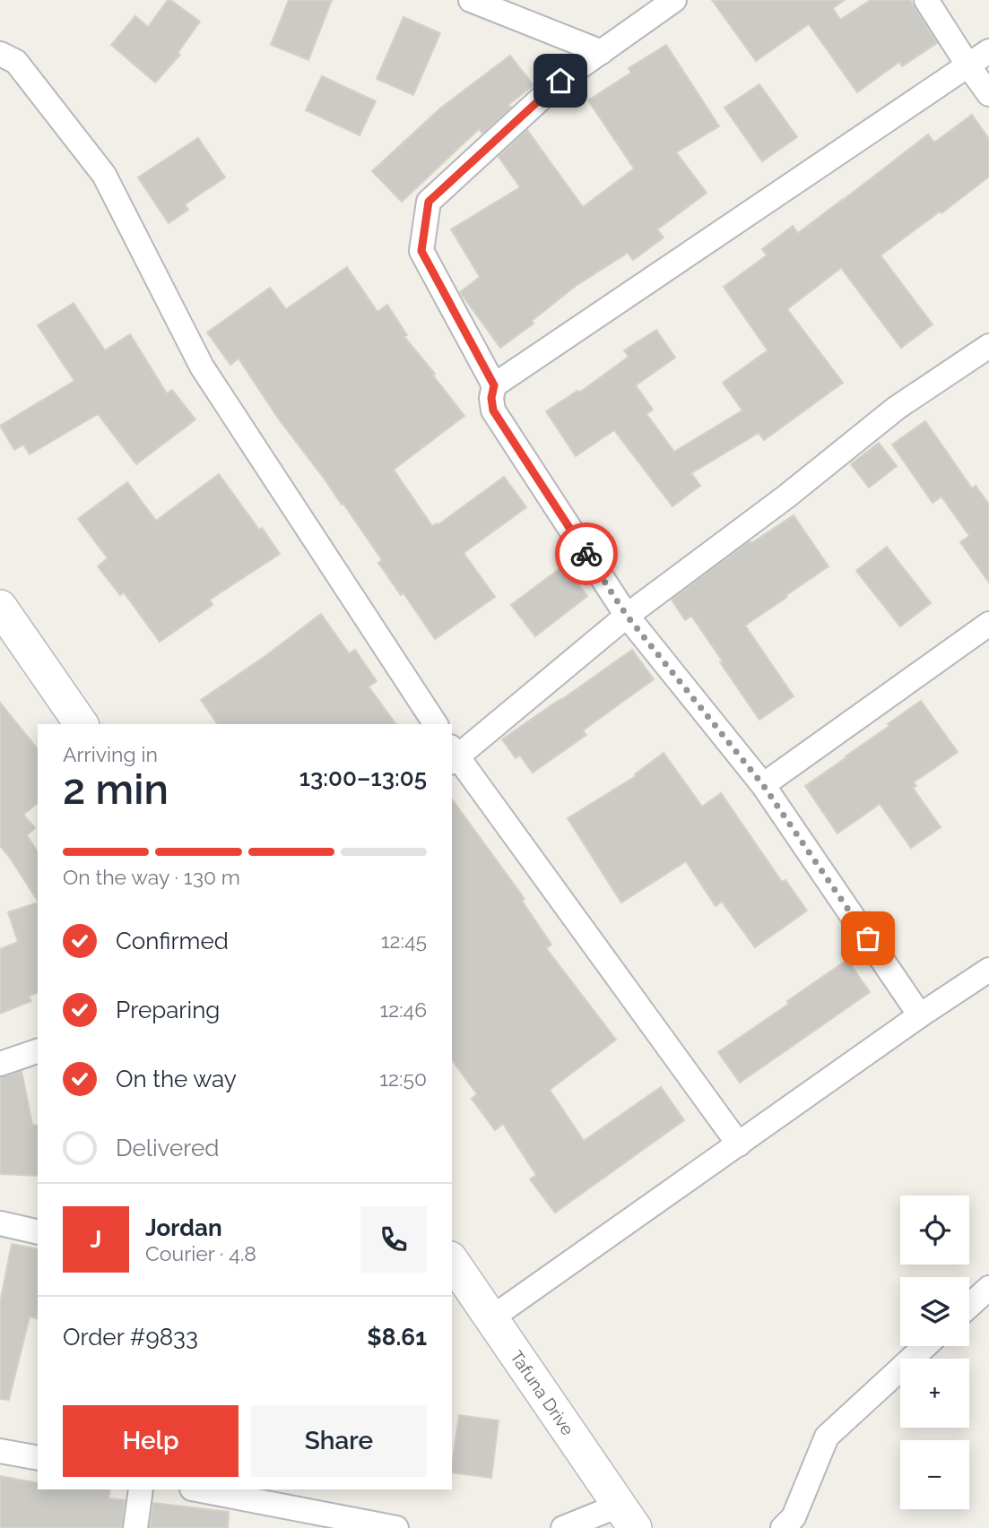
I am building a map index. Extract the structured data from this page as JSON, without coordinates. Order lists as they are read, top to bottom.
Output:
{
  "streets": {
    "main road": ["Tafuna Drive"]
  },
  "page": {
    "heading": ["2 min", "Arriving in", "13:00–13:05"],
    "panel": [
      "Jordan",
      "Courier · 4.8",
      "Order #9833",
      "$8.61"
    ],
    "bar": "On the way · 130 m",
    "list": [
      ["Confirmed", "12:45"],
      ["Preparing", "12:46"],
      ["On the way", "12:50"],
      "Delivered"
    ],
    "map_buttons": ["+", "−"],
    "round": "J",
    "buttons": ["Help", "Share"]
  }
}
